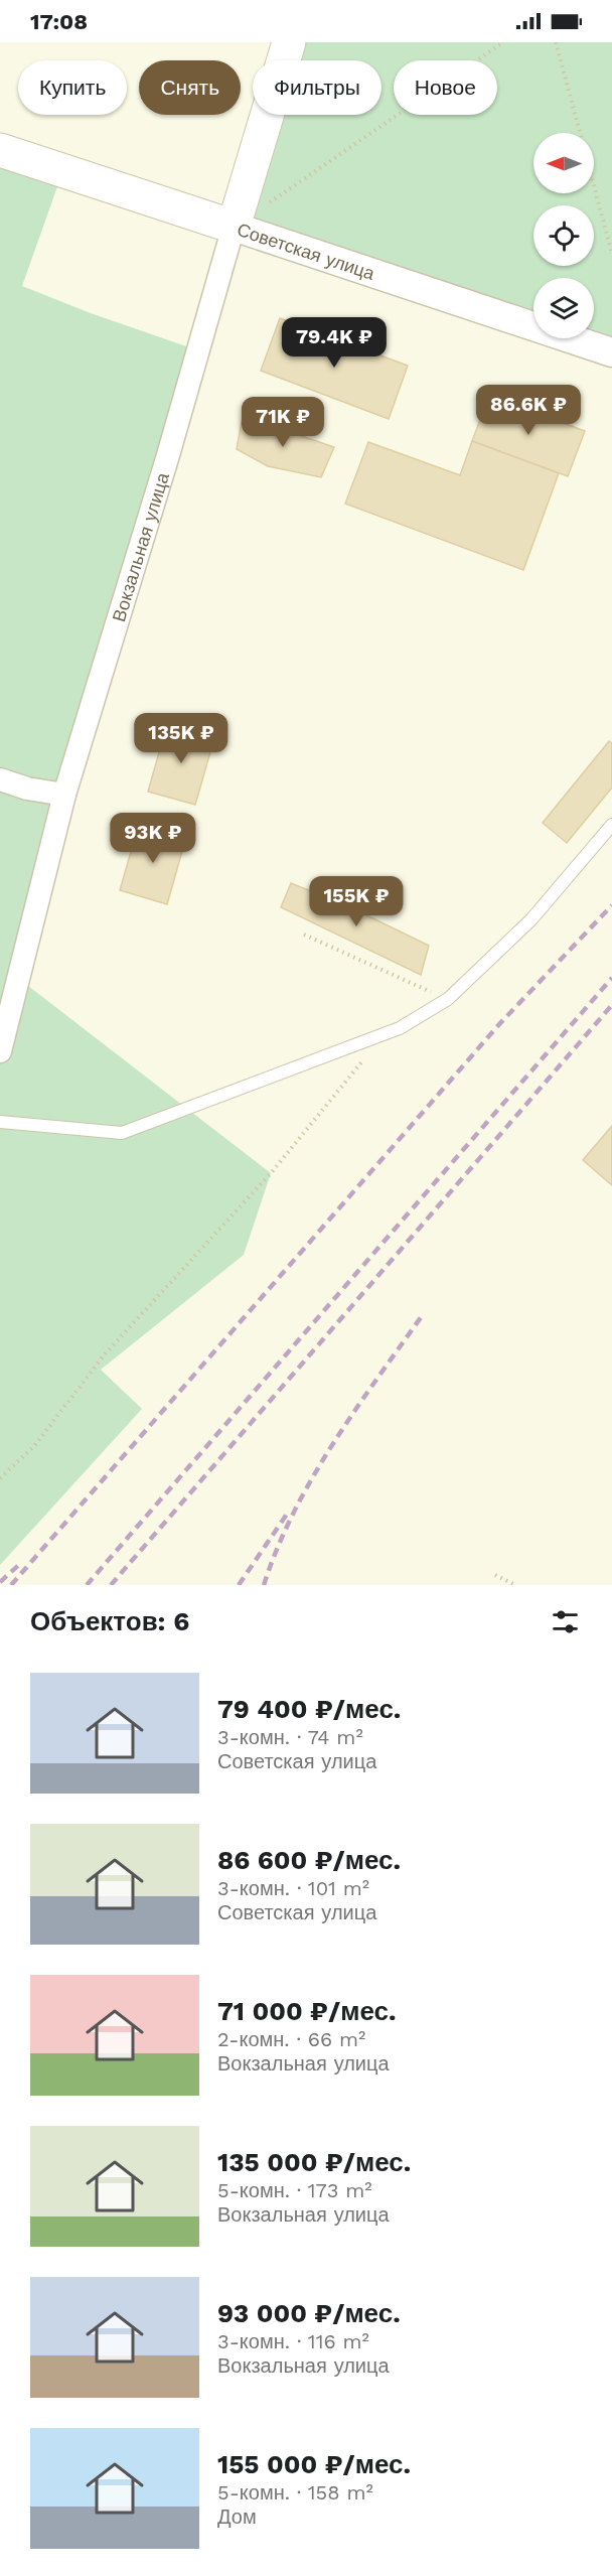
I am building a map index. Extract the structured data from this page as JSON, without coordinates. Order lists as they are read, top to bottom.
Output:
{
  "streets": {
    "main road": ["Советская улица", "Вокзальная улица"]
  },
  "crossings": [
    ["Советская улица", "Вокзальная улица"]
  ],
  "north": "left",
  "page": {
    "status": "17:08",
    "chip": [
      "Купить",
      "Снять",
      "Фильтры",
      "Новое"
    ],
    "price": [
      "79.4K ₽",
      "86.6K ₽",
      "71K ₽",
      "135K ₽",
      "93K ₽",
      "155K ₽"
    ],
    "heading": "Объектов: 6",
    "list": [
      {
        "name": "79 400 ₽/мес.",
        "note": "3-комн. · 74 m² · Советская улица"
      },
      {
        "name": "86 600 ₽/мес.",
        "note": "3-комн. · 101 m² · Советская улица"
      },
      {
        "name": "71 000 ₽/мес.",
        "note": "2-комн. · 66 m² · Вокзальная улица"
      },
      {
        "name": "135 000 ₽/мес.",
        "note": "5-комн. · 173 m² · Вокзальная улица"
      },
      {
        "name": "93 000 ₽/мес.",
        "note": "3-комн. · 116 m² · Вокзальная улица"
      },
      {
        "name": "155 000 ₽/мес.",
        "note": "5-комн. · 158 m² · Дом"
      }
    ]
  }
}
